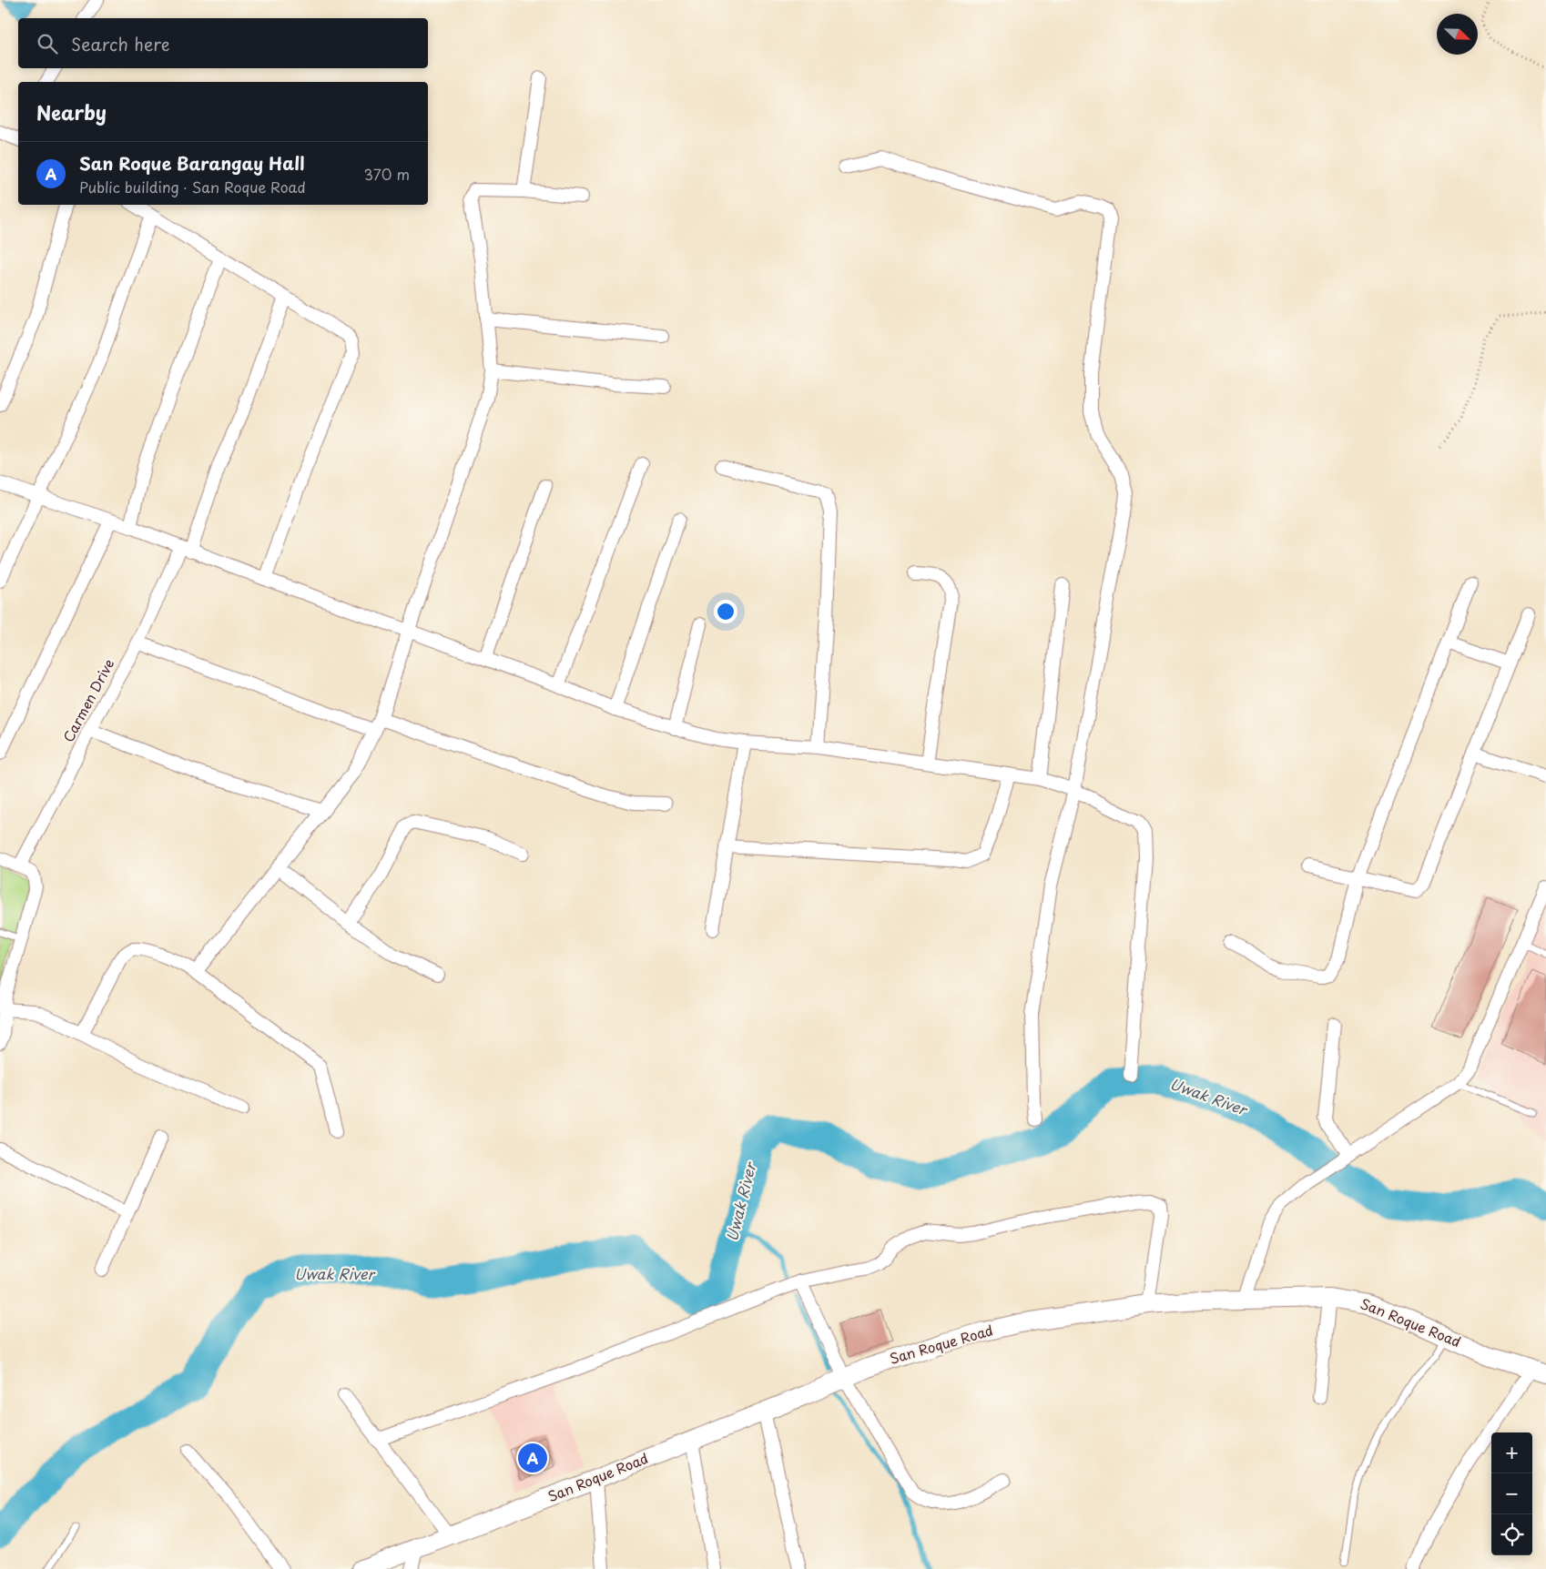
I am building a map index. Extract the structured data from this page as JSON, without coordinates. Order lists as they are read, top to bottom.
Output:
{
  "streets": {
    "street": ["Carmen Drive", "San Roque Road"]
  },
  "water": ["Uwak River"],
  "north": "bottom right",
  "page": {
    "search": "Search here",
    "heading": "Nearby",
    "list": [
      {
        "mark": "A",
        "name": "San Roque Barangay Hall",
        "note": "Public building · San Roque Road",
        "value": "370 m"
      }
    ],
    "map_buttons": ["+", "−"],
    "pins": "A"
  }
}
